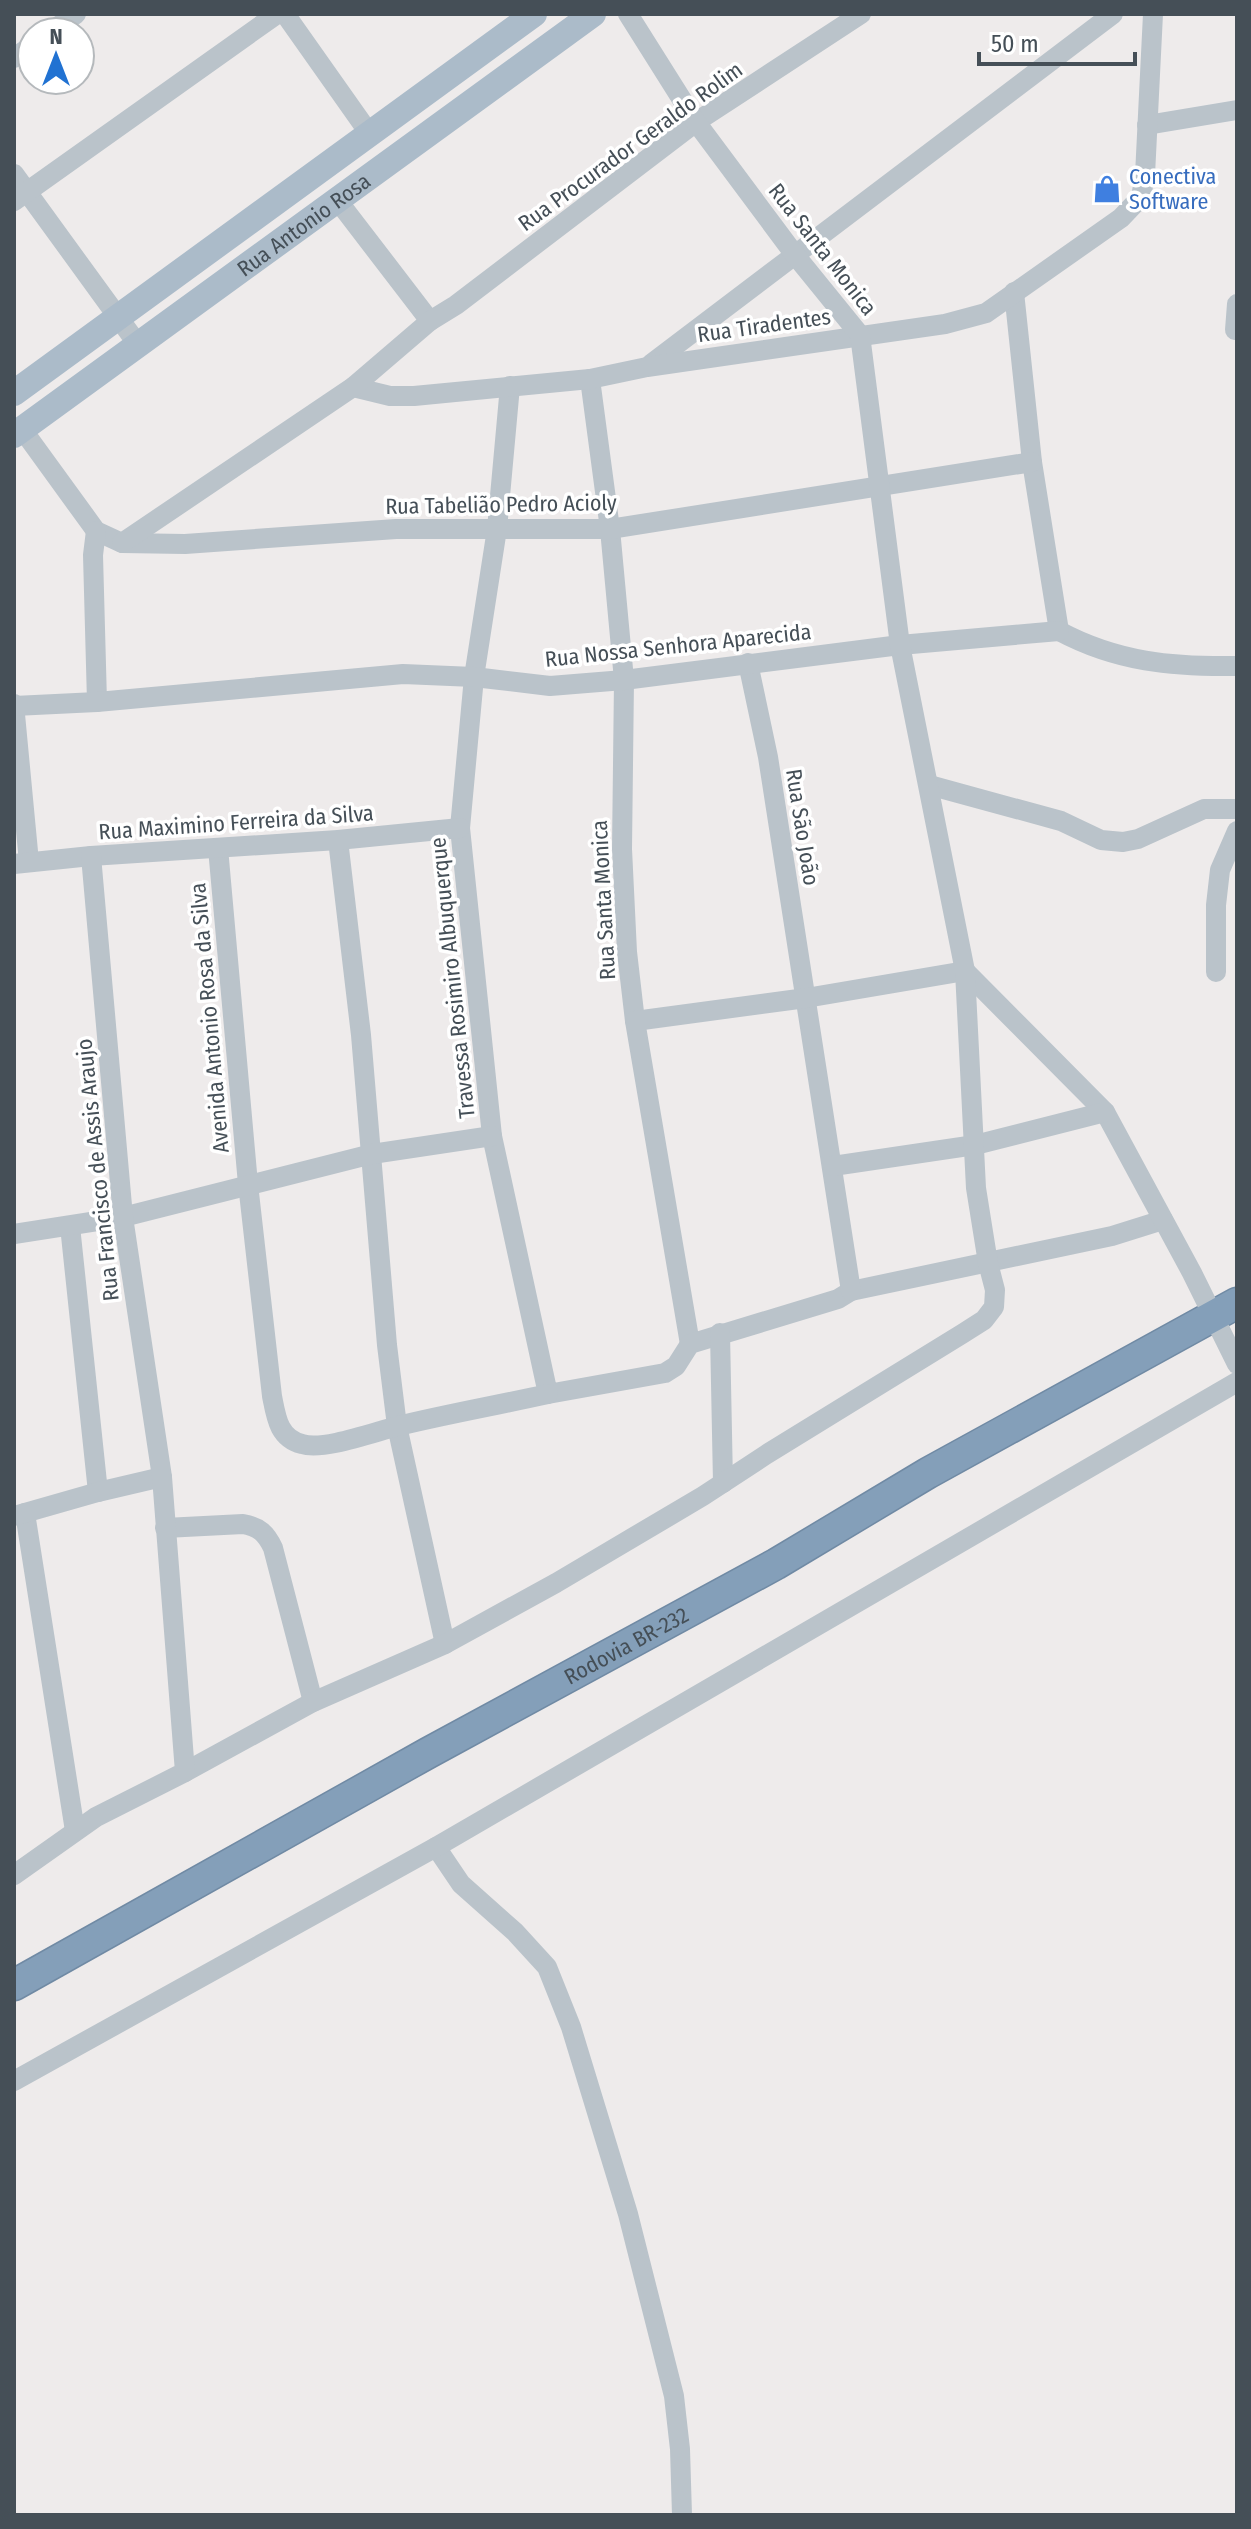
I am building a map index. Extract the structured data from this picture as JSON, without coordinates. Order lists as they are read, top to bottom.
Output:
{
  "streets": {
    "highway": ["Rodovia BR-232"],
    "main road": ["Rua Antonio Rosa"],
    "street": [
      "Rua Procurador Geraldo Rolim",
      "Rua Santa Monica",
      "Rua Tiradentes",
      "Rua Tabelião Pedro Acioly",
      "Rua Nossa Senhora Aparecida",
      "Rua Maximino Ferreira da Silva",
      "Rua São João",
      "Travessa Rosimiro Albuquerque",
      "Avenida Antonio Rosa da Silva",
      "Rua Francisco de Assis Araujo"
    ]
  },
  "crossings": [
    ["Rua Procurador Geraldo Rolim", "Rua Santa Monica"],
    ["Rua Procurador Geraldo Rolim", "Rua Tiradentes"],
    ["Rua Procurador Geraldo Rolim", "Rua Tabelião Pedro Acioly"],
    ["Rua Antonio Rosa", "Rua Tabelião Pedro Acioly"],
    ["Rua Santa Monica", "Rua Tiradentes"],
    ["Rua Santa Monica", "Rua Tabelião Pedro Acioly"],
    ["Rua Santa Monica", "Rua Nossa Senhora Aparecida"],
    ["Rua Santa Monica", "Avenida Antonio Rosa da Silva"],
    ["Rua Tiradentes", "Travessa Rosimiro Albuquerque"],
    ["Rua Tabelião Pedro Acioly", "Travessa Rosimiro Albuquerque"],
    ["Rua Nossa Senhora Aparecida", "Rua Maximino Ferreira da Silva"],
    ["Rua Nossa Senhora Aparecida", "Rua São João"],
    ["Rua Nossa Senhora Aparecida", "Travessa Rosimiro Albuquerque"],
    ["Rua Maximino Ferreira da Silva", "Travessa Rosimiro Albuquerque"],
    ["Rua Maximino Ferreira da Silva", "Avenida Antonio Rosa da Silva"],
    ["Rua Maximino Ferreira da Silva", "Rua Francisco de Assis Araujo"],
    ["Travessa Rosimiro Albuquerque", "Avenida Antonio Rosa da Silva"]
  ],
  "places": {
    "shop": ["Conectiva Software"]
  },
  "scale_bar": "50 m",
  "north": "top"
}
